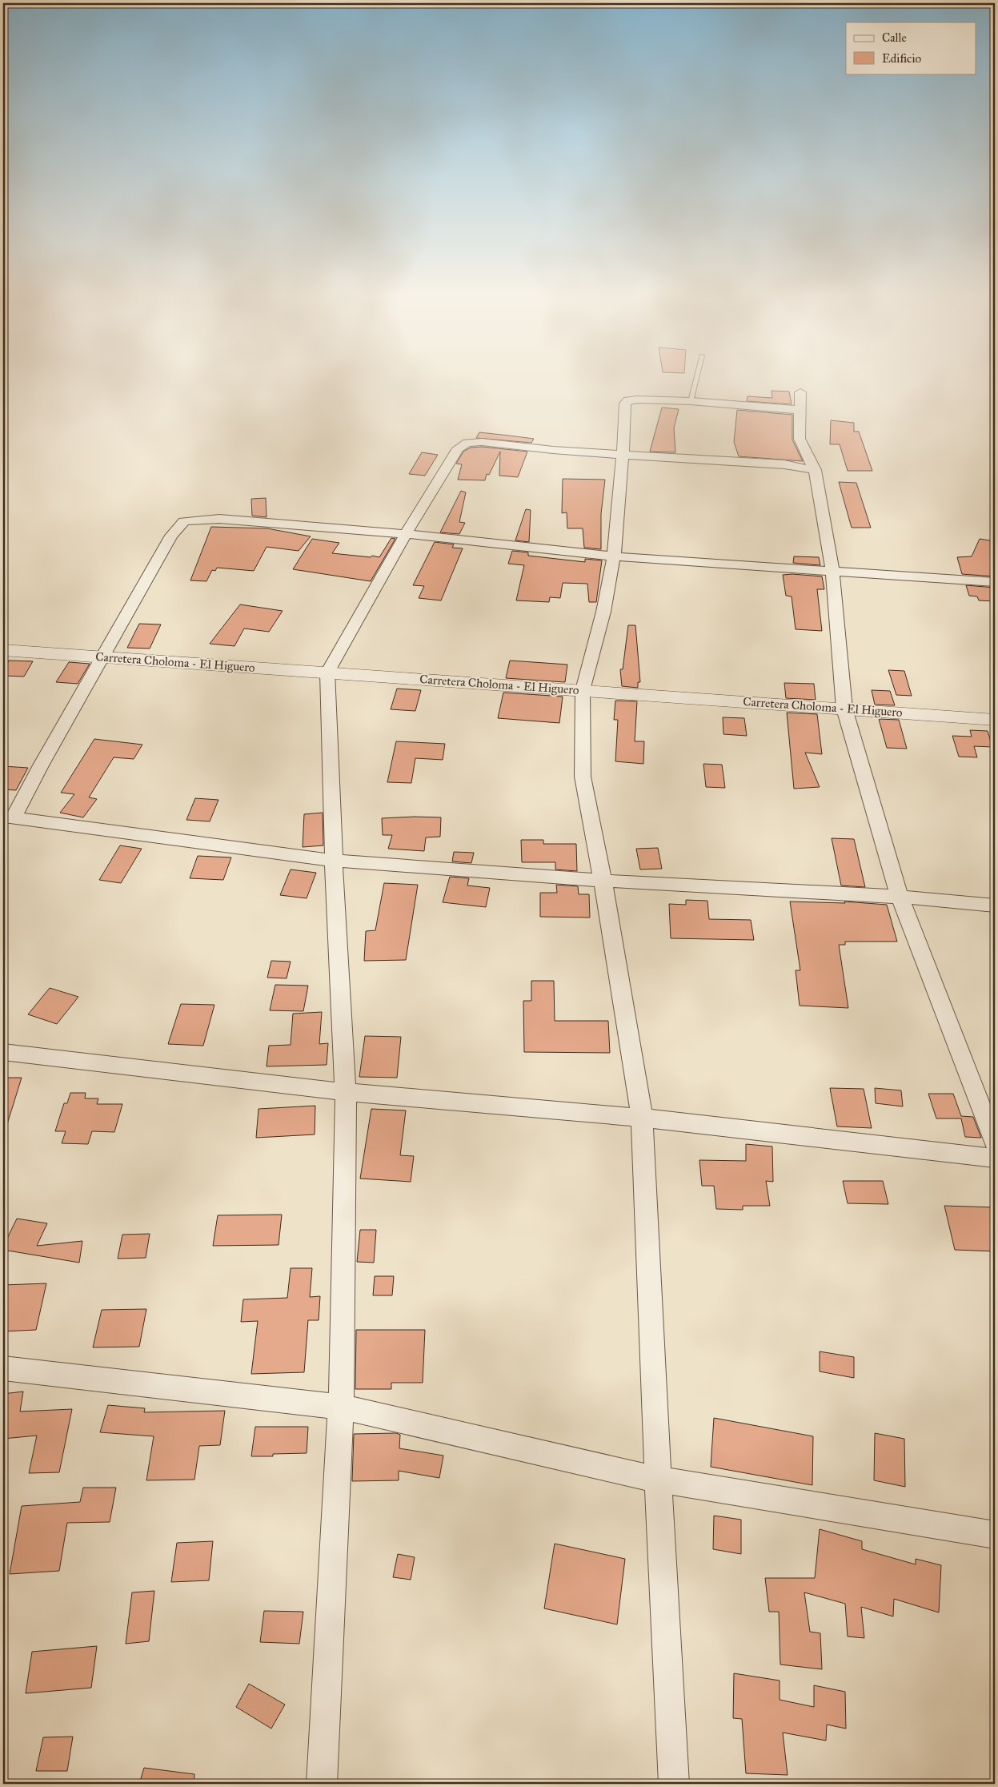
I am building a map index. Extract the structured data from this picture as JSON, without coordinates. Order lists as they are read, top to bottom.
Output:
{
  "streets": {
    "street": ["Carretera Choloma - El Higuero"]
  },
  "legend": ["Calle", "Edificio"]
}
